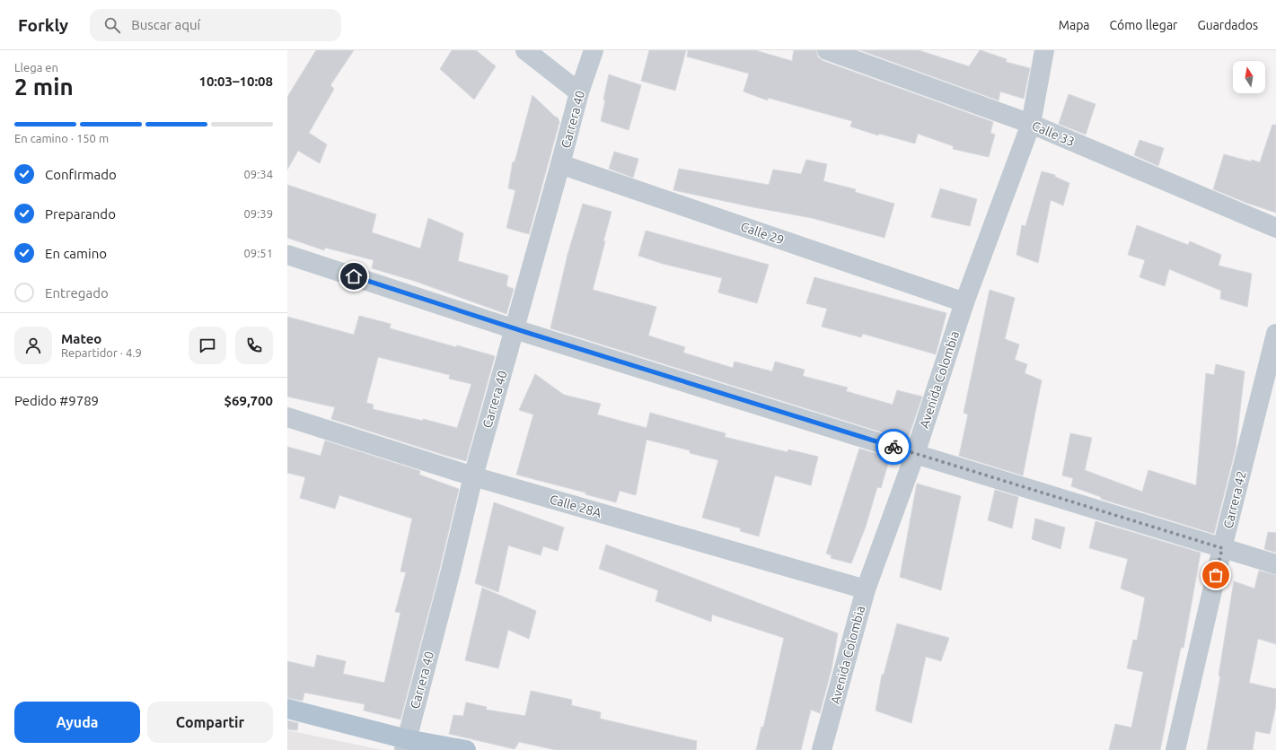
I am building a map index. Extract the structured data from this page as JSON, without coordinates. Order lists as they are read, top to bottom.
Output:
{
  "streets": {
    "street": [
      "Carrera 40",
      "Calle 33",
      "Calle 29",
      "Avenida Colombia",
      "Carrera 42",
      "Calle 28A"
    ]
  },
  "crossings": [
    ["Carrera 40", "Calle 29"],
    ["Carrera 40", "Calle 28A"],
    ["Calle 33", "Avenida Colombia"],
    ["Calle 29", "Avenida Colombia"],
    ["Avenida Colombia", "Calle 28A"]
  ],
  "north": "top",
  "page": {
    "header": "Forkly",
    "search": "Buscar aquí",
    "nav": ["Mapa", "Cómo llegar", "Guardados"],
    "heading": ["2 min", "Llega en", "10:03–10:08"],
    "panel": [
      "Mateo",
      "Repartidor · 4.9",
      "Pedido #9789",
      "$69,700"
    ],
    "bar": "En camino · 150 m",
    "list": [
      ["Confirmado", "09:34"],
      ["Preparando", "09:39"],
      ["En camino", "09:51"],
      "Entregado"
    ],
    "buttons": ["Ayuda", "Compartir"]
  }
}
